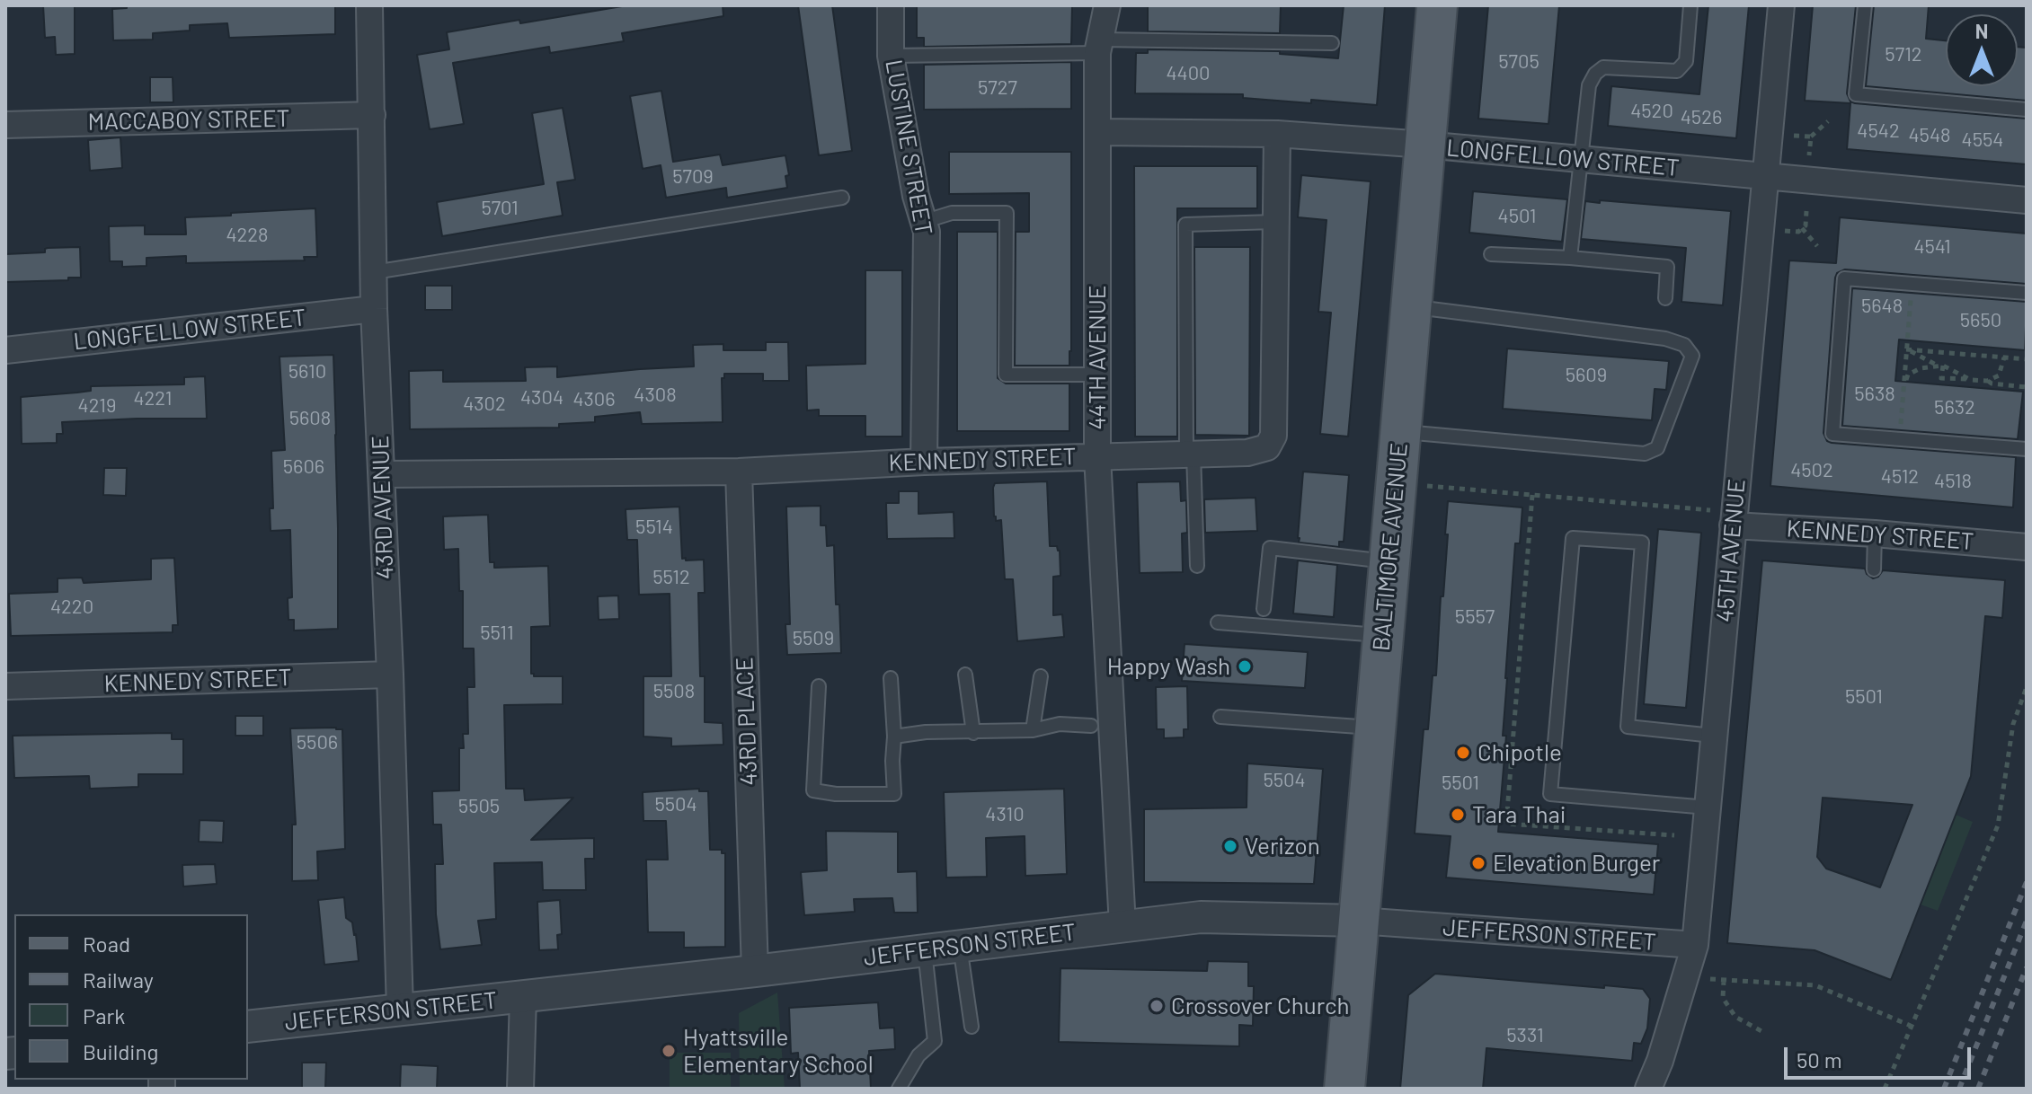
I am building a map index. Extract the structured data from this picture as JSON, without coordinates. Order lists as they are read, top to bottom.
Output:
{
  "streets": {
    "main road": ["BALTIMORE AVENUE"],
    "street": [
      "MACCABOY STREET",
      "LUSTINE STREET",
      "LONGFELLOW STREET",
      "44TH AVENUE",
      "KENNEDY STREET",
      "43RD AVENUE",
      "45TH AVENUE",
      "43RD PLACE",
      "JEFFERSON STREET"
    ]
  },
  "crossings": [
    ["MACCABOY STREET", "43RD AVENUE"],
    ["LUSTINE STREET", "KENNEDY STREET"],
    ["LONGFELLOW STREET", "44TH AVENUE"],
    ["LONGFELLOW STREET", "KENNEDY STREET"],
    ["LONGFELLOW STREET", "43RD AVENUE"],
    ["LONGFELLOW STREET", "BALTIMORE AVENUE"],
    ["LONGFELLOW STREET", "45TH AVENUE"],
    ["44TH AVENUE", "KENNEDY STREET"],
    ["44TH AVENUE", "JEFFERSON STREET"],
    ["KENNEDY STREET", "43RD AVENUE"],
    ["KENNEDY STREET", "45TH AVENUE"],
    ["KENNEDY STREET", "43RD PLACE"],
    ["43RD AVENUE", "JEFFERSON STREET"],
    ["BALTIMORE AVENUE", "JEFFERSON STREET"],
    ["45TH AVENUE", "JEFFERSON STREET"],
    ["43RD PLACE", "JEFFERSON STREET"]
  ],
  "places": [
    "Happy Wash",
    "Chipotle",
    "Tara Thai",
    "Verizon",
    "Elevation Burger",
    "Crossover Church",
    "Hyattsville Elementary School"
  ],
  "house_numbers": [
    "5712",
    "5705",
    "4400",
    "5727",
    "4520",
    "4526",
    "4542",
    "4548",
    "4554",
    "5709",
    "5701",
    "4501",
    "4228",
    "4541",
    "5648",
    "5650",
    "5610",
    "5609",
    "5638",
    "4308",
    "4304",
    "4221",
    "4306",
    "4302",
    "4219",
    "5632",
    "5608",
    "5606",
    "4502",
    "4512",
    "4518",
    "5514",
    "5512",
    "4220",
    "5557",
    "5511",
    "5509",
    "5508",
    "5501",
    "5506",
    "5504",
    "5501",
    "5504",
    "5505",
    "4310",
    "5331"
  ],
  "legend": [
    "Road",
    "Railway",
    "Park",
    "Building"
  ],
  "scale_bar": "50 m",
  "north": "top"
}
